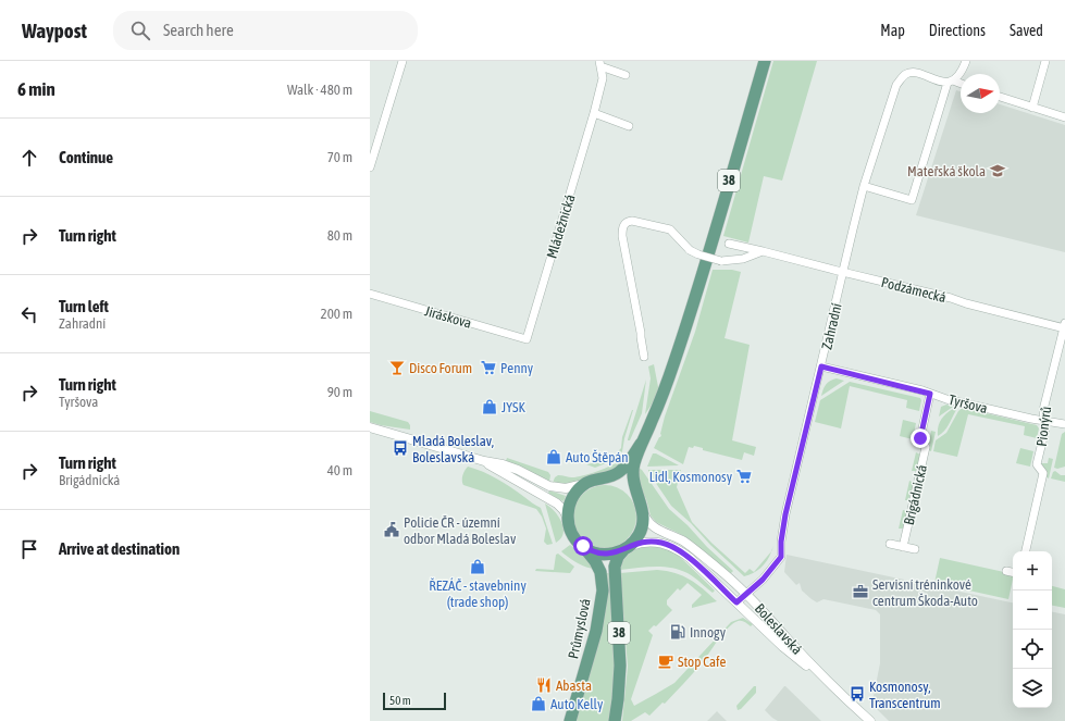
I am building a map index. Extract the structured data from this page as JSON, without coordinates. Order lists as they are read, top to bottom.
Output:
{
  "streets": {
    "main road": ["38", "Průmyslová"],
    "street": [
      "Mládežnická",
      "Podzámecká",
      "Jiráskova",
      "Zahradní",
      "Tyršova",
      "Pionýrů",
      "Brigádnická",
      "Boleslavská"
    ]
  },
  "crossings": [
    ["38", "Průmyslová"],
    ["38", "Boleslavská"],
    ["Mládežnická", "Jiráskova"],
    ["Podzámecká", "Zahradní"],
    ["Podzámecká", "Pionýrů"],
    ["Zahradní", "Tyršova"],
    ["Zahradní", "Boleslavská"],
    ["Tyršova", "Pionýrů"],
    ["Tyršova", "Brigádnická"],
    ["Průmyslová", "Boleslavská"]
  ],
  "places": {
    "school or university": ["Mateřská škola"],
    "bar": ["Disco Forum"],
    "supermarket": ["Penny", "Lidl, Kosmonosy"],
    "shop": [
      "JYSK",
      "Auto Štěpán",
      "ŘEZÁČ - stavebniny (trade shop)",
      "Auto Kelly"
    ],
    "bus stop": ["Mladá Boleslav, Boleslavská", "Kosmonosy, Transcentrum"],
    "public building": ["Policie ČR - územní odbor Mladá Boleslav"],
    "office": ["Servisní tréninkové centrum Škoda-Auto"],
    "fuel station": ["Innogy"],
    "cafe": ["Stop Cafe"],
    "restaurant": ["Abasta"]
  },
  "scale_bar": "50 m",
  "north": "right",
  "page": {
    "header": "Waypost",
    "search": "Search here",
    "nav": ["Map", "Directions", "Saved"],
    "heading": ["6 min", "Walk · 480 m"],
    "list": [
      ["Continue", "70 m"],
      ["Turn right", "80 m"],
      ["Turn left", "Zahradní", "200 m"],
      ["Turn right", "Tyršova", "90 m"],
      ["Turn right", "Brigádnická", "40 m"],
      "Arrive at destination"
    ],
    "map_buttons": ["+", "−"],
    "scale": "50 m"
  }
}
